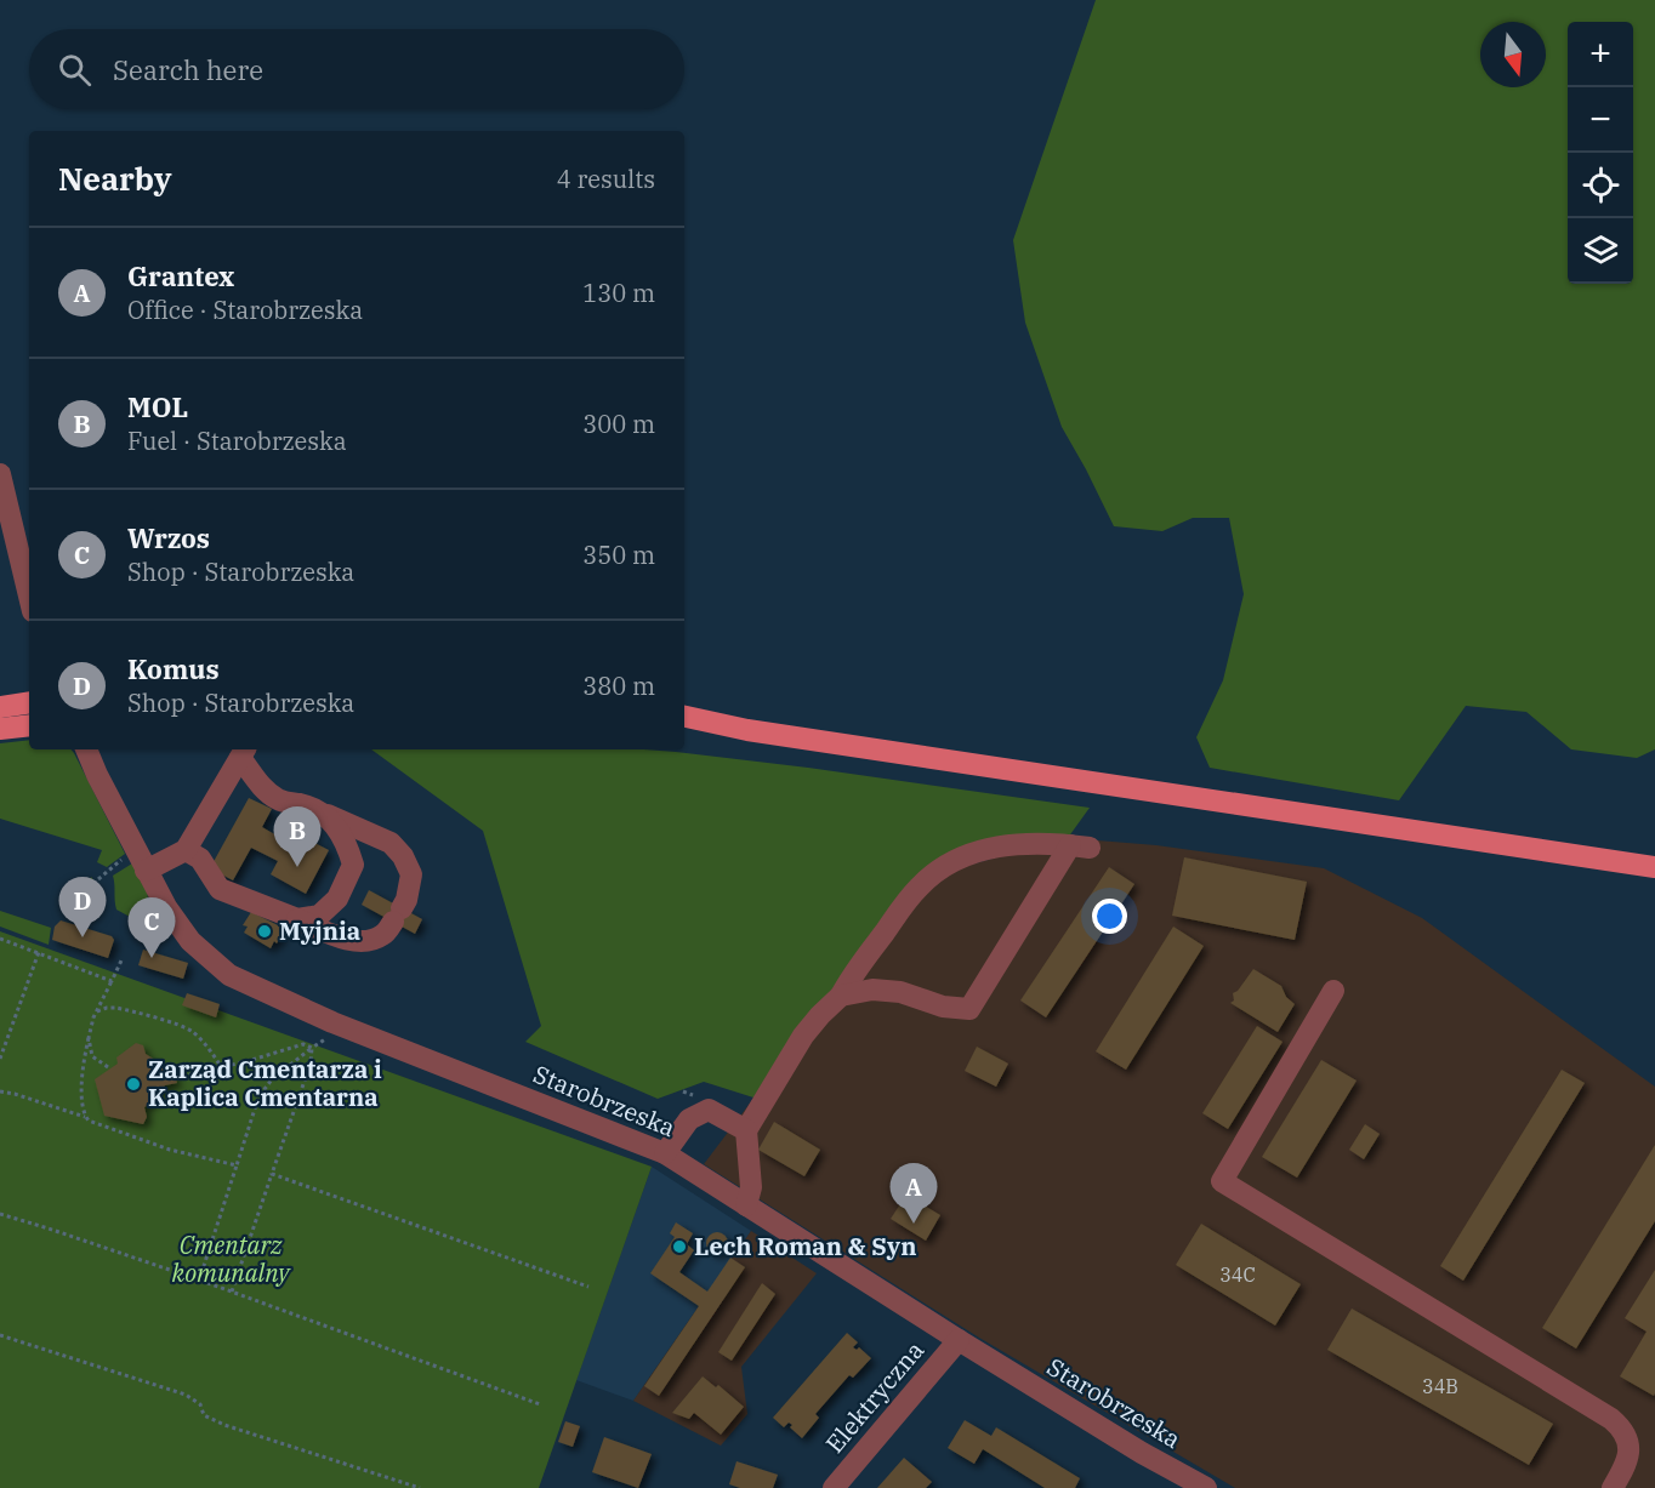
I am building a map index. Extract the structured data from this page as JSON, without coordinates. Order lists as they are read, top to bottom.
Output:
{
  "streets": {
    "street": ["Starobrzeska", "Elektryczna"]
  },
  "crossings": [
    ["Starobrzeska", "Elektryczna"]
  ],
  "parks": ["Cmentarz komunalny"],
  "places": ["Myjnia", "Zarząd Cmentarza i Kaplica Cmentarna", "Lech Roman & Syn"],
  "house_numbers": ["34C", "34B"],
  "north": "bottom",
  "page": {
    "map_buttons": ["+", "−"],
    "search": "Search here",
    "heading": ["Nearby", "4 results"],
    "list": [
      {
        "mark": "A",
        "name": "Grantex",
        "note": "Office · Starobrzeska",
        "value": "130 m"
      },
      {
        "mark": "B",
        "name": "MOL",
        "note": "Fuel · Starobrzeska",
        "value": "300 m"
      },
      {
        "mark": "C",
        "name": "Wrzos",
        "note": "Shop · Starobrzeska",
        "value": "350 m"
      },
      {
        "mark": "D",
        "name": "Komus",
        "note": "Shop · Starobrzeska",
        "value": "380 m"
      }
    ],
    "pins": [
      "B",
      "D",
      "C",
      "A"
    ]
  }
}
